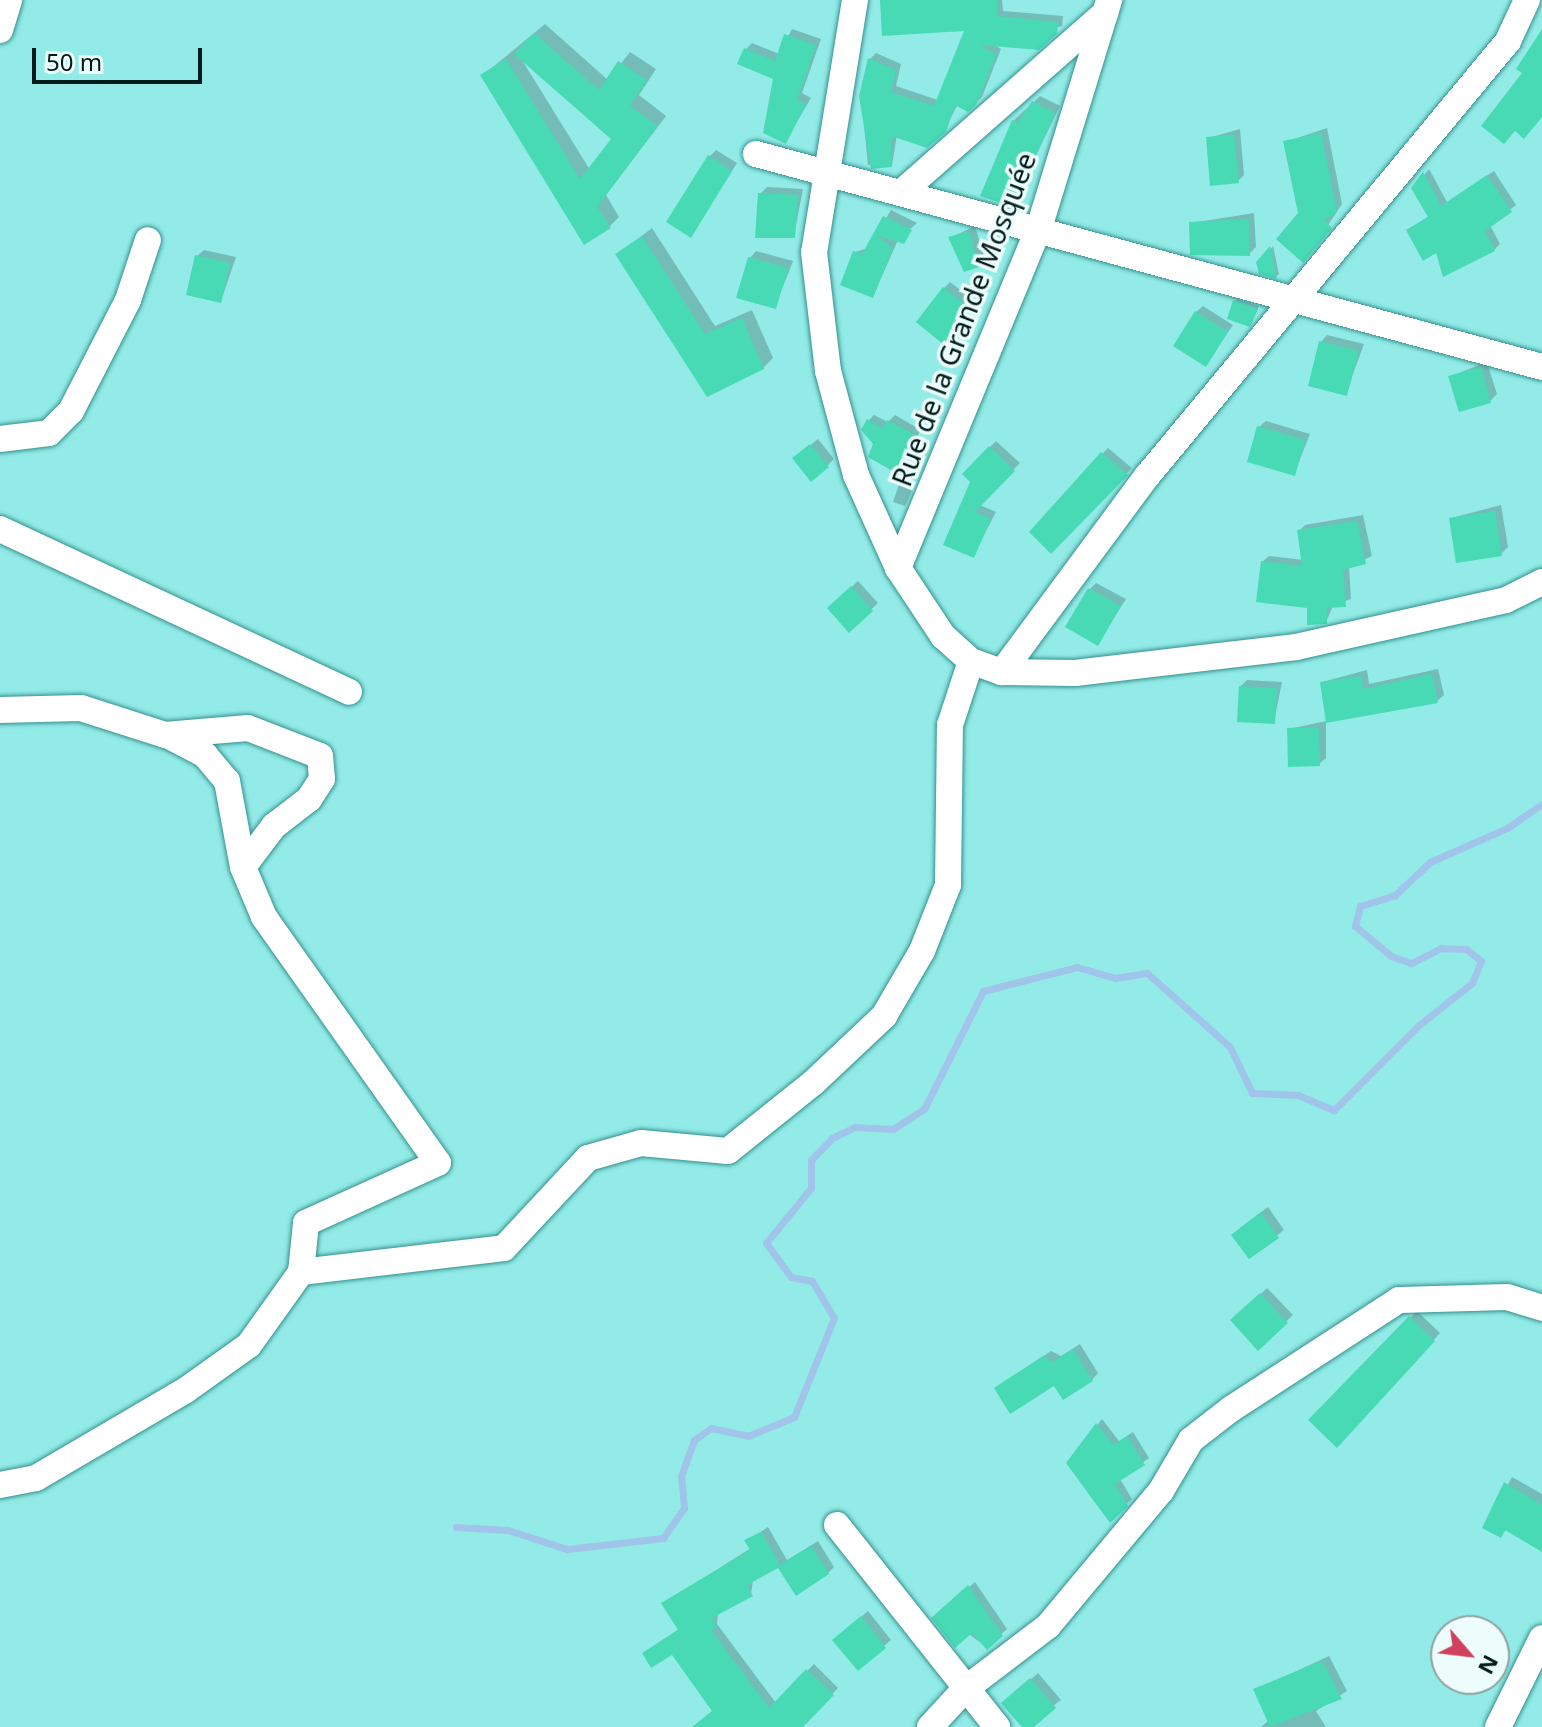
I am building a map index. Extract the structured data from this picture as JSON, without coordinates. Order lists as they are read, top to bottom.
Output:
{
  "streets": {
    "street": ["Rue de la Grande Mosquée"]
  },
  "scale_bar": "50 m",
  "north": "bottom right"
}
